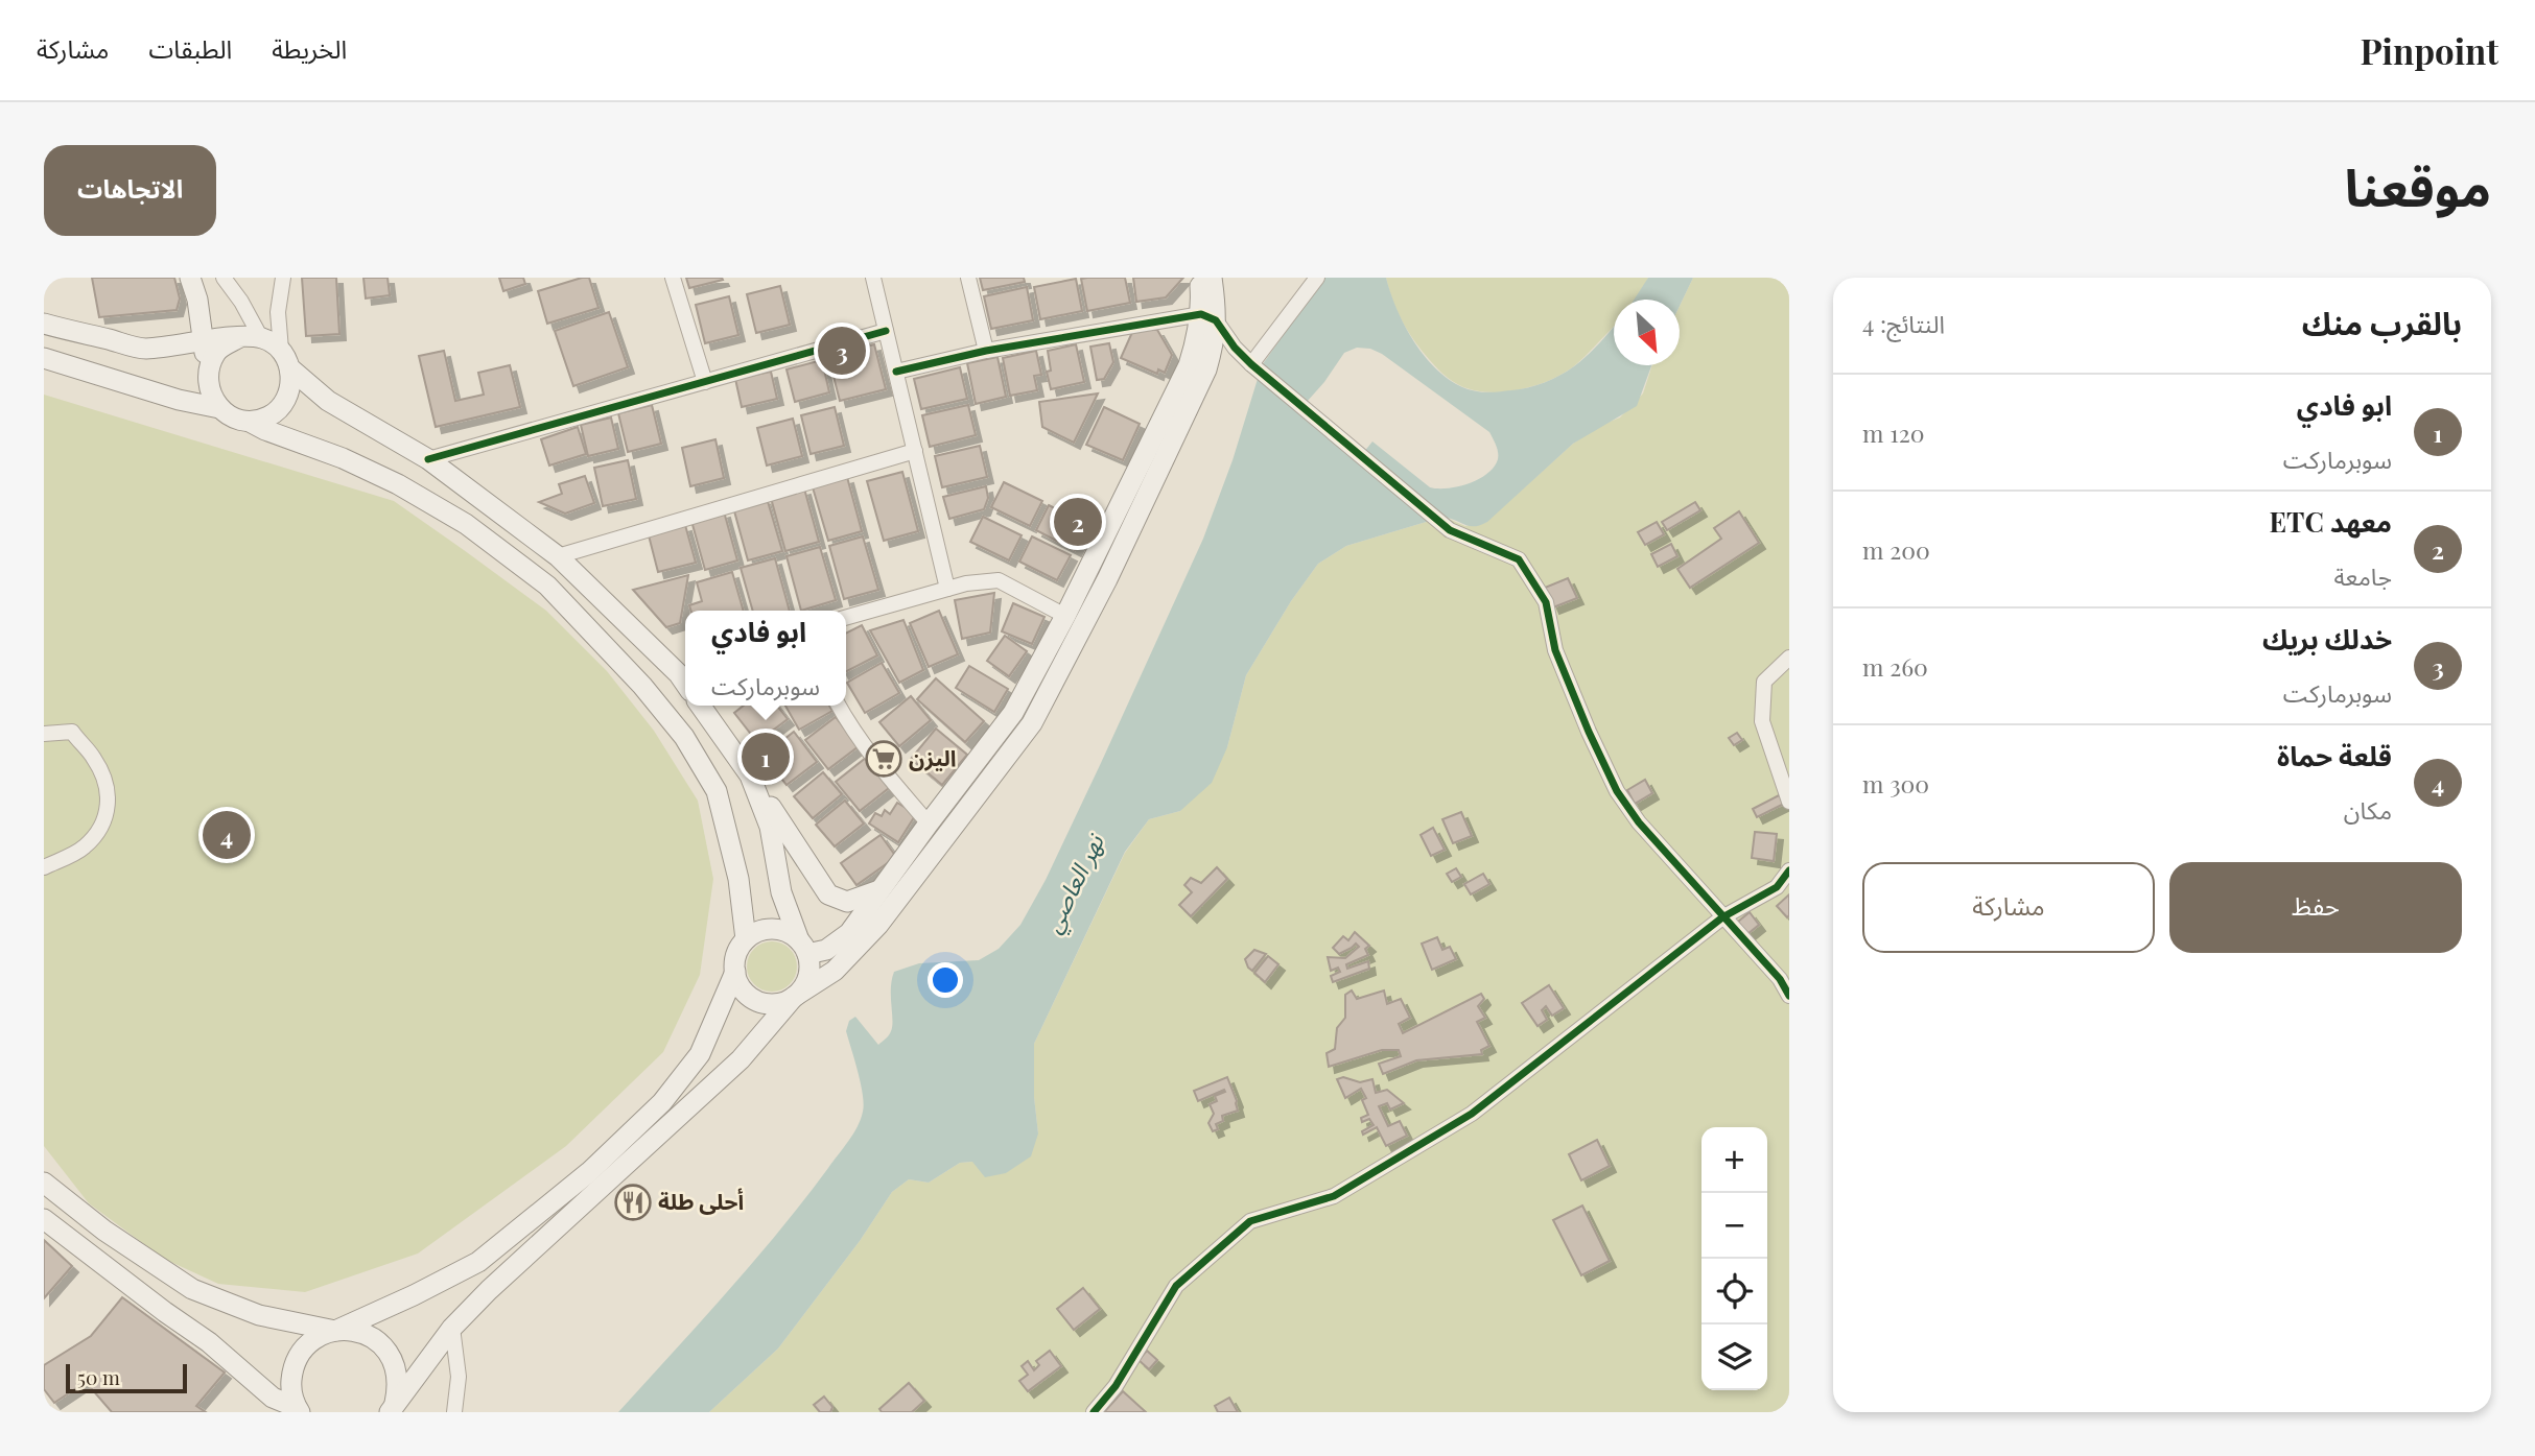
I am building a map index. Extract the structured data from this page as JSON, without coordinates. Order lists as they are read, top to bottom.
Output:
{
  "water": ["نهر العاصي"],
  "places": {
    "supermarket": ["اليزن"],
    "restaurant": ["أحلى طلة"]
  },
  "scale_bar": "50 m",
  "north": "bottom right",
  "page": {
    "header": "Pinpoint",
    "nav": ["الخريطة", "الطبقات", "مشاركة"],
    "title": "موقعنا",
    "buttons": [
      "الاتجاهات",
      ["حفظ", "مشاركة"]
    ],
    "heading": ["بالقرب منك", "النتائج: 4"],
    "pins": [
      "3",
      "2",
      "1",
      "4"
    ],
    "list": [
      {
        "mark": "1",
        "name": "ابو فادي",
        "note": "سوبرماركت",
        "value": "120 m"
      },
      {
        "mark": "2",
        "name": "معهد ETC",
        "note": "جامعة",
        "value": "200 m"
      },
      {
        "mark": "3",
        "name": "خدلك بريك",
        "note": "سوبرماركت",
        "value": "260 m"
      },
      {
        "mark": "4",
        "name": "قلعة حماة",
        "note": "مكان",
        "value": "300 m"
      }
    ],
    "popup": ["ابو فادي", "سوبرماركت"],
    "map_buttons": ["+", "−"],
    "scale": "50 m"
  }
}
